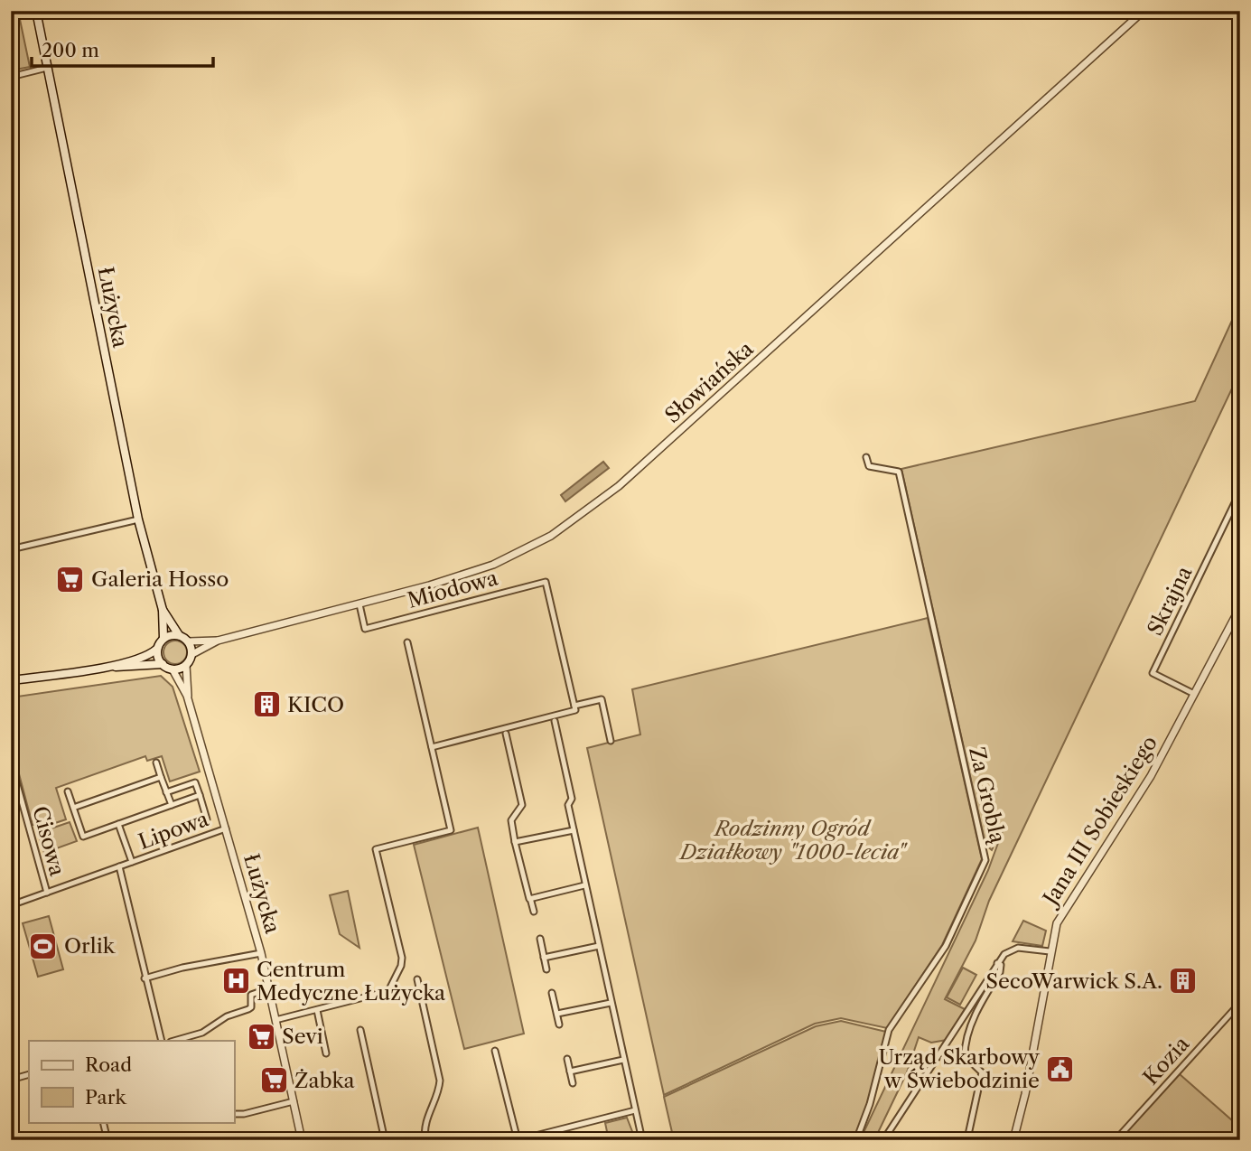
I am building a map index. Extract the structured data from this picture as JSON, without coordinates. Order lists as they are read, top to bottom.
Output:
{
  "streets": {
    "main road": ["Łużycka"],
    "street": [
      "Słowiańska",
      "Miodowa",
      "Skrajna",
      "Za Groblą",
      "Jana III Sobieskiego",
      "Lipowa",
      "Cisowa",
      "Kozia"
    ]
  },
  "crossings": [
    ["Łużycka", "Słowiańska"],
    ["Łużycka", "Lipowa"],
    ["Słowiańska", "Miodowa"],
    ["Skrajna", "Jana III Sobieskiego"],
    ["Lipowa", "Cisowa"]
  ],
  "parks": ["Rodzinny Ogród Działkowy \"1000-lecia\""],
  "places": {
    "supermarket": ["Galeria Hosso", "Sevi", "Żabka"],
    "building": ["KICO", "SecoWarwick S.A."],
    "sports": ["Orlik"],
    "hospital": ["Centrum Medyczne Łużycka"],
    "public building": ["Urząd Skarbowy w Świebodzinie"]
  },
  "legend": ["Road", "Park"],
  "scale_bar": "200 m"
}
